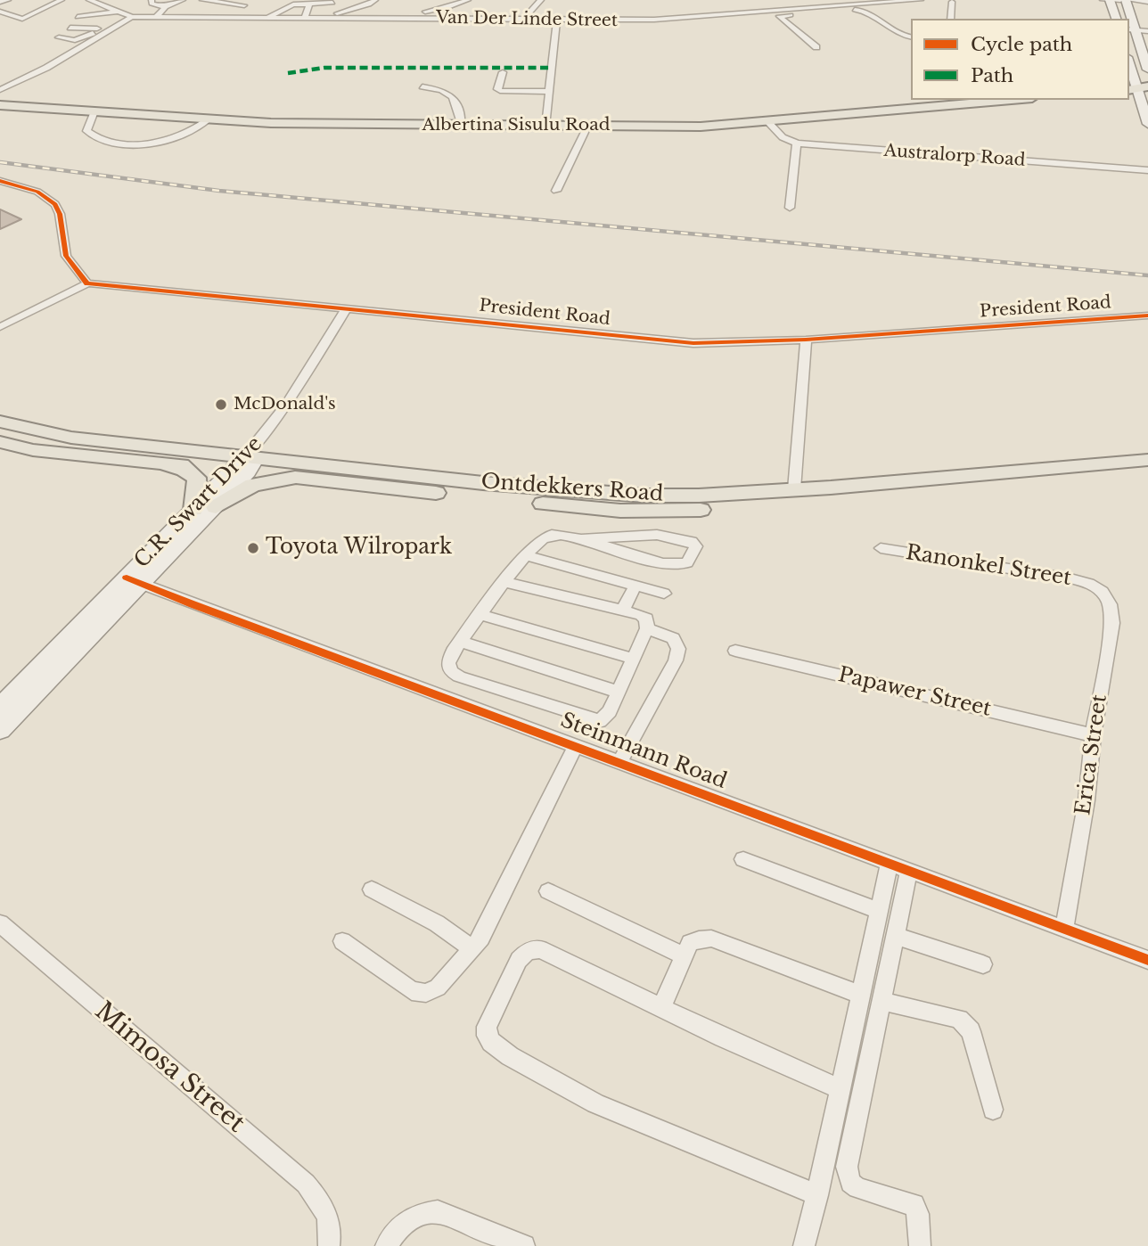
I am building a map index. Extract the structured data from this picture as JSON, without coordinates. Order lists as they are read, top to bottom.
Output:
{
  "streets": {
    "main road": ["Albertina Sisulu Road", "Ontdekkers Road", "C.R. Swart Drive"],
    "street": [
      "Van Der Linde Street",
      "Australorp Road",
      "President Road",
      "Ranonkel Street",
      "Papawer Street",
      "Steinmann Road",
      "Erica Street",
      "Mimosa Street"
    ]
  },
  "crossings": [
    ["President Road", "C.R. Swart Drive"],
    ["Ontdekkers Road", "C.R. Swart Drive"],
    ["C.R. Swart Drive", "Steinmann Road"],
    ["Ranonkel Street", "Erica Street"],
    ["Papawer Street", "Erica Street"],
    ["Steinmann Road", "Erica Street"]
  ],
  "places": ["McDonald's", "Toyota Wilropark"],
  "legend": ["Cycle path", "Path"]
}
